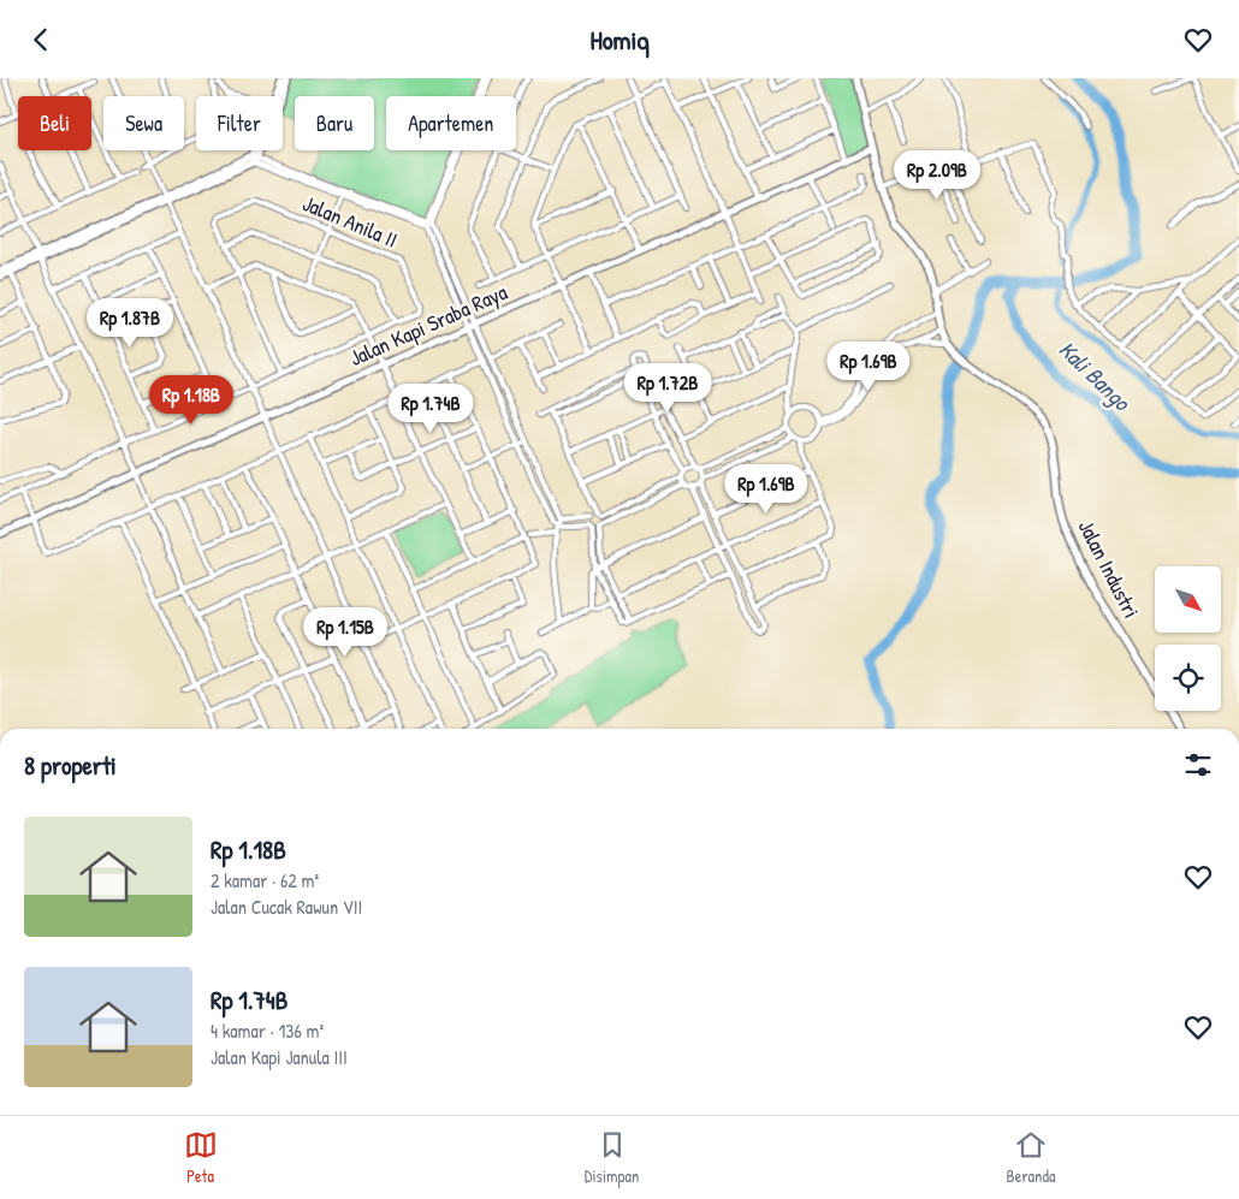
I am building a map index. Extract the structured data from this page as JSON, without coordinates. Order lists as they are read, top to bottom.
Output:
{
  "streets": {
    "street": ["Jalan Anila II", "Jalan Kapi Sraba Raya", "Jalan Industri"]
  },
  "crossings": [
    ["Jalan Kapi Sraba Raya", "Jalan Industri"]
  ],
  "water": ["Kali Bango"],
  "north": "bottom right",
  "page": {
    "header": "Homiq",
    "chip": [
      "Beli",
      "Sewa",
      "Filter",
      "Baru",
      "Apartemen"
    ],
    "price": [
      "Rp 2.09B",
      "Rp 1.87B",
      "Rp 1.69B",
      "Rp 1.72B",
      "Rp 1.18B",
      "Rp 1.74B",
      "Rp 1.69B",
      "Rp 1.15B"
    ],
    "heading": "8 properti",
    "list": [
      {
        "name": "Rp 1.18B",
        "note": "2 kamar · 62 m² · Jalan Cucak Rawun VII"
      },
      {
        "name": "Rp 1.74B",
        "note": "4 kamar · 136 m² · Jalan Kapi Janula III"
      }
    ],
    "tabs": ["Peta", "Disimpan", "Beranda"]
  }
}
